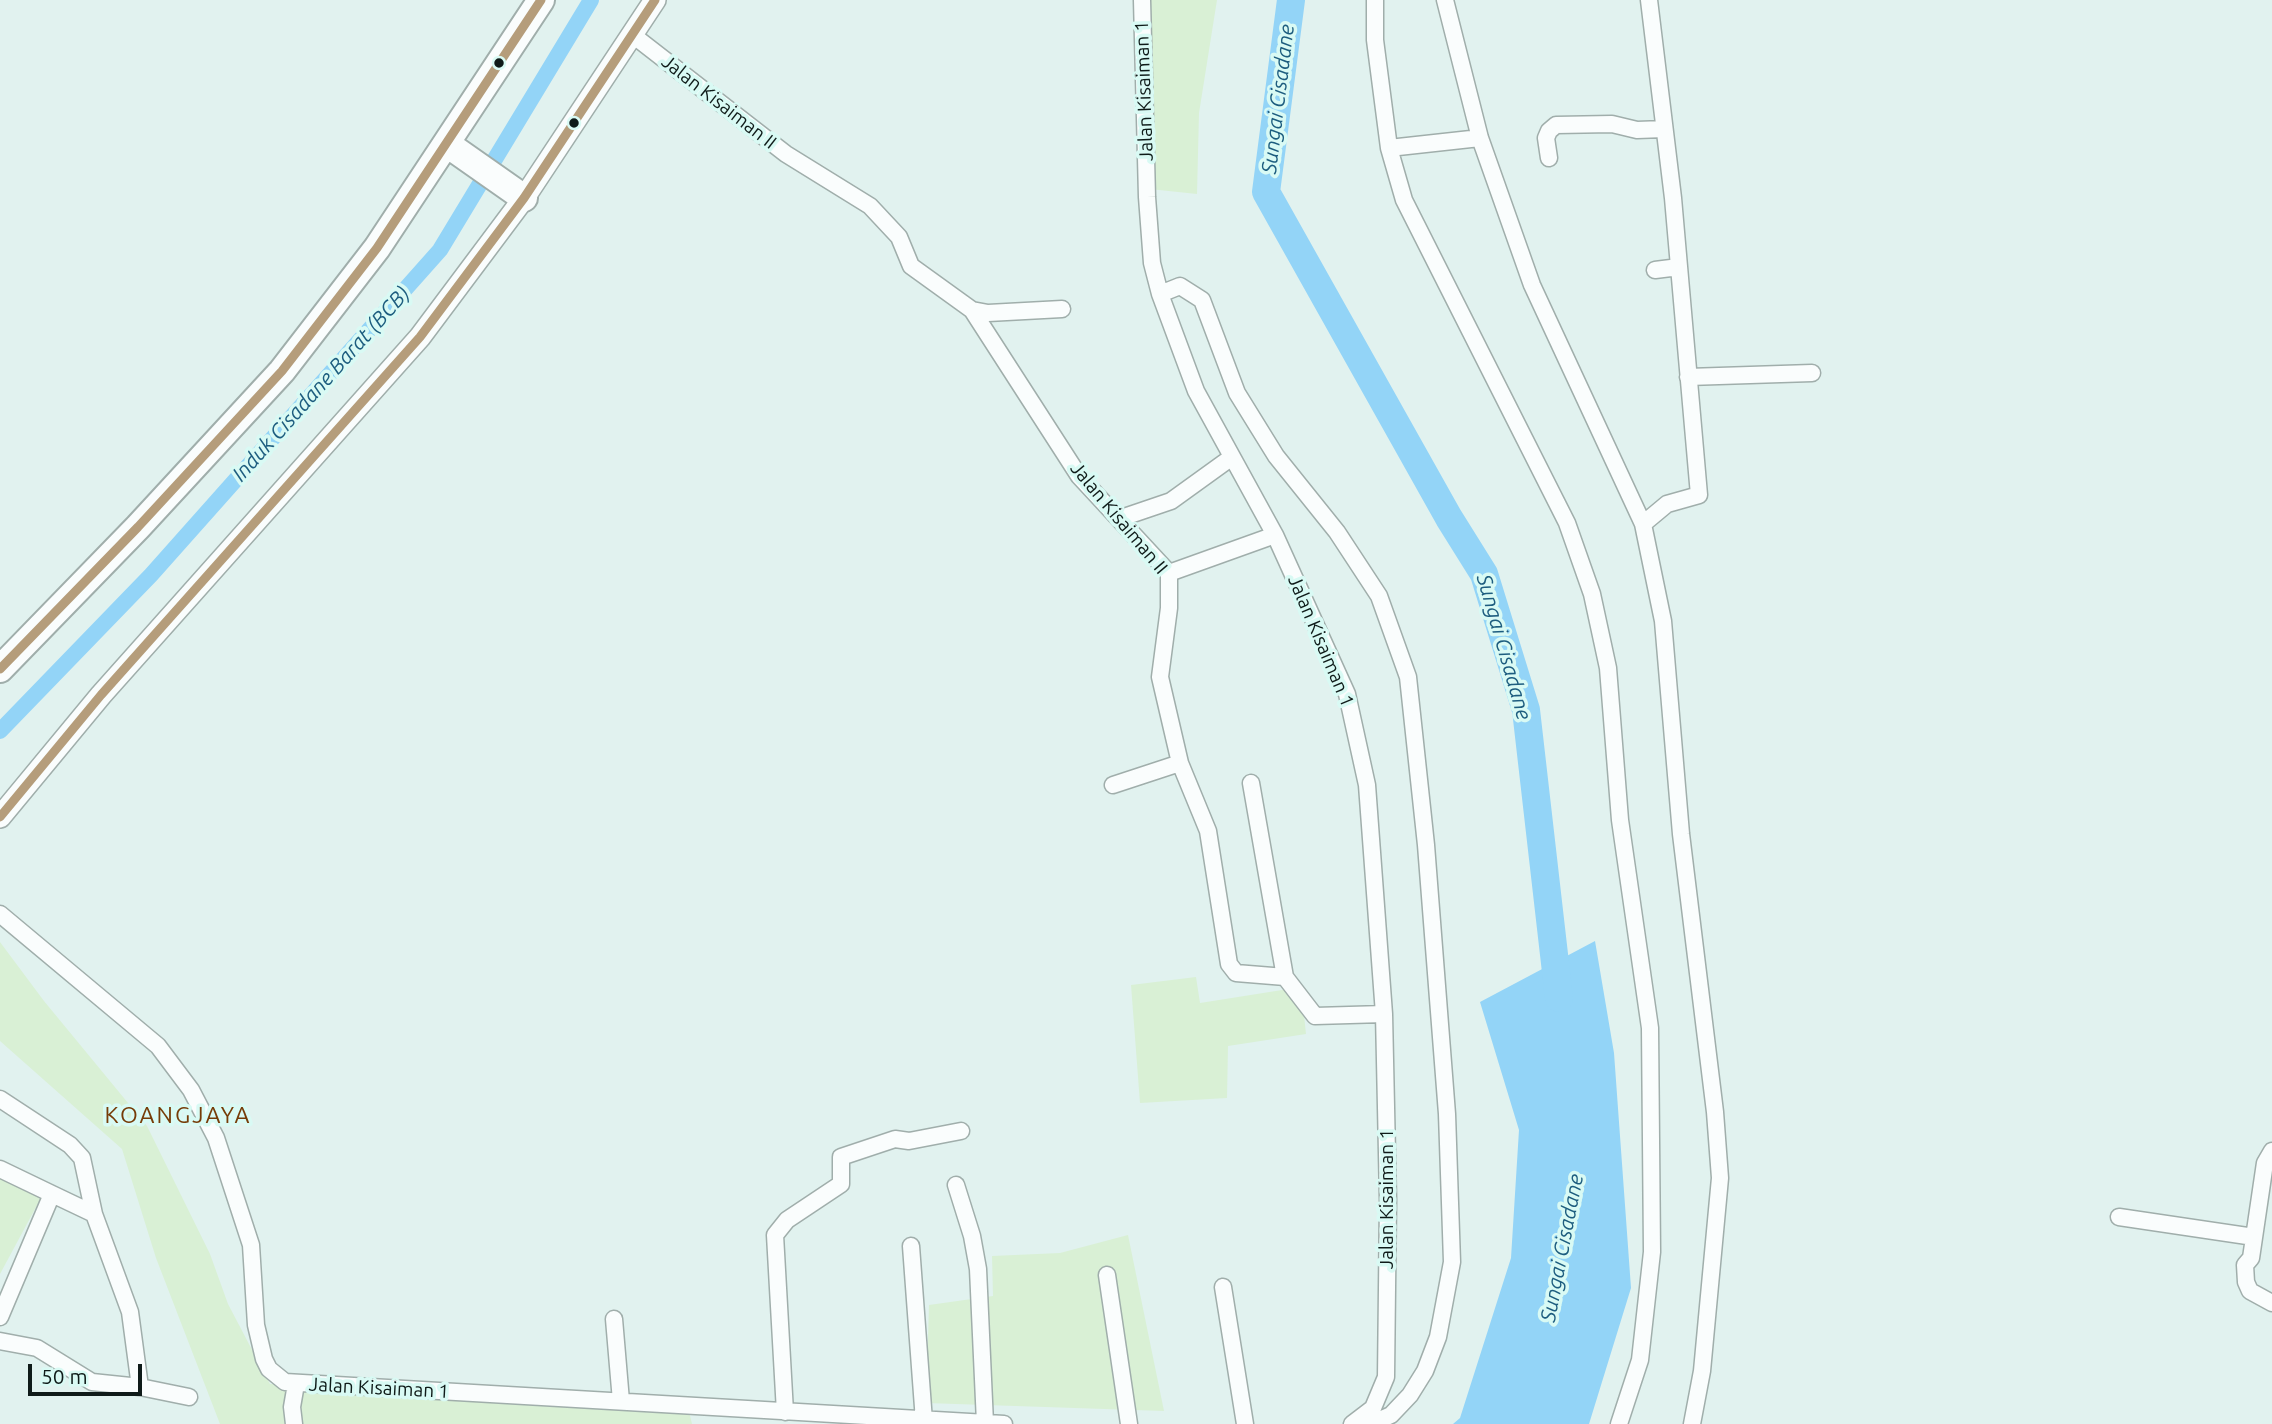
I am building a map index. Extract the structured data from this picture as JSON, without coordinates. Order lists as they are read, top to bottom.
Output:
{
  "streets": {
    "street": ["Jalan Kisaiman 1", "Jalan Kisaiman II"]
  },
  "districts": ["KOANGJAYA"],
  "water": ["Sungai Cisadane", "Induk Cisadane Barat (BCB)"],
  "scale_bar": "50 m"
}
